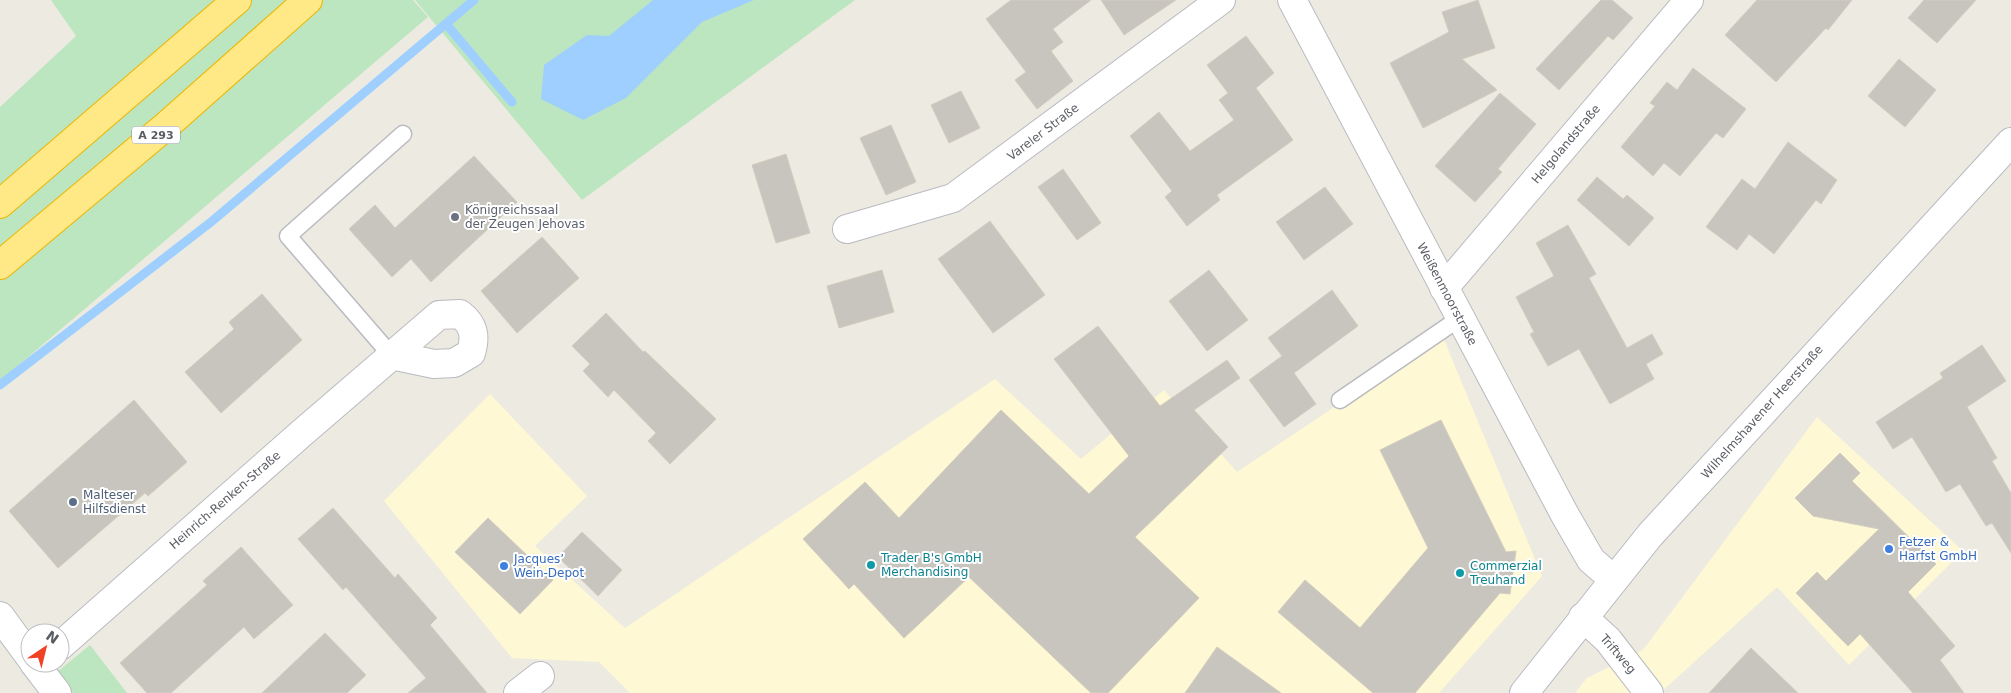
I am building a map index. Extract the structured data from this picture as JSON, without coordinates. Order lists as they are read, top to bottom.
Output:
{
  "streets": {
    "highway": ["A 293"],
    "street": [
      "Vareler Straße",
      "Helgolandstraße",
      "Weißenmoorstraße",
      "Wilhelmshavener Heerstraße",
      "Heinrich-Renken-Straße",
      "Triftweg"
    ]
  },
  "crossings": [
    ["Helgolandstraße", "Weißenmoorstraße"],
    ["Weißenmoorstraße", "Wilhelmshavener Heerstraße"],
    ["Wilhelmshavener Heerstraße", "Triftweg"]
  ],
  "places": [
    "Königreichssaal der Zeugen Jehovas",
    "Malteser Hilfsdienst",
    "Fetzer & Harfst GmbH",
    "Trader B's GmbH Merchandising",
    "Jacques’ Wein-Depot",
    "Commerzial Treuhand"
  ],
  "north": "top right"
}
